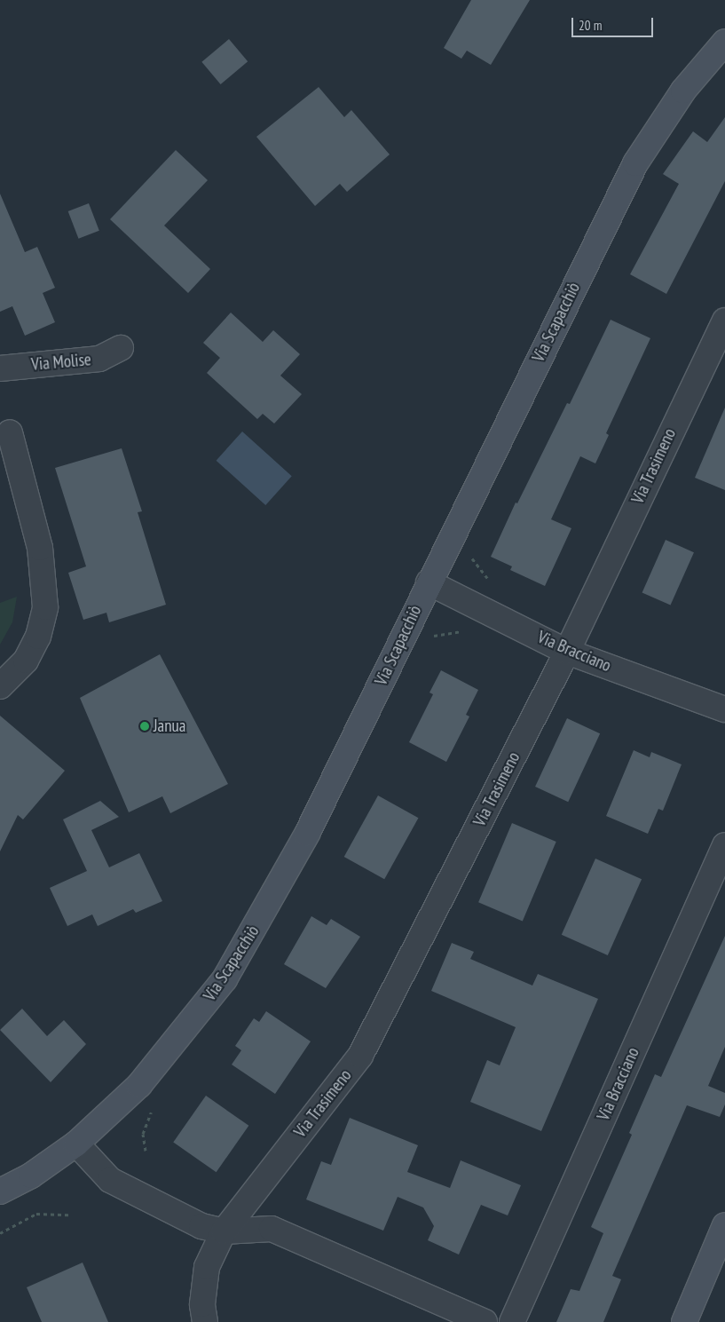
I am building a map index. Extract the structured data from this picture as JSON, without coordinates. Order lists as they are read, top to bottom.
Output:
{
  "streets": {
    "street": [
      "Via Scapacchiò",
      "Via Molise",
      "Via Trasimeno",
      "Via Bracciano"
    ]
  },
  "crossings": [
    ["Via Scapacchiò", "Via Bracciano"],
    ["Via Trasimeno", "Via Bracciano"]
  ],
  "places": ["Janua"],
  "scale_bar": "20 m"
}
